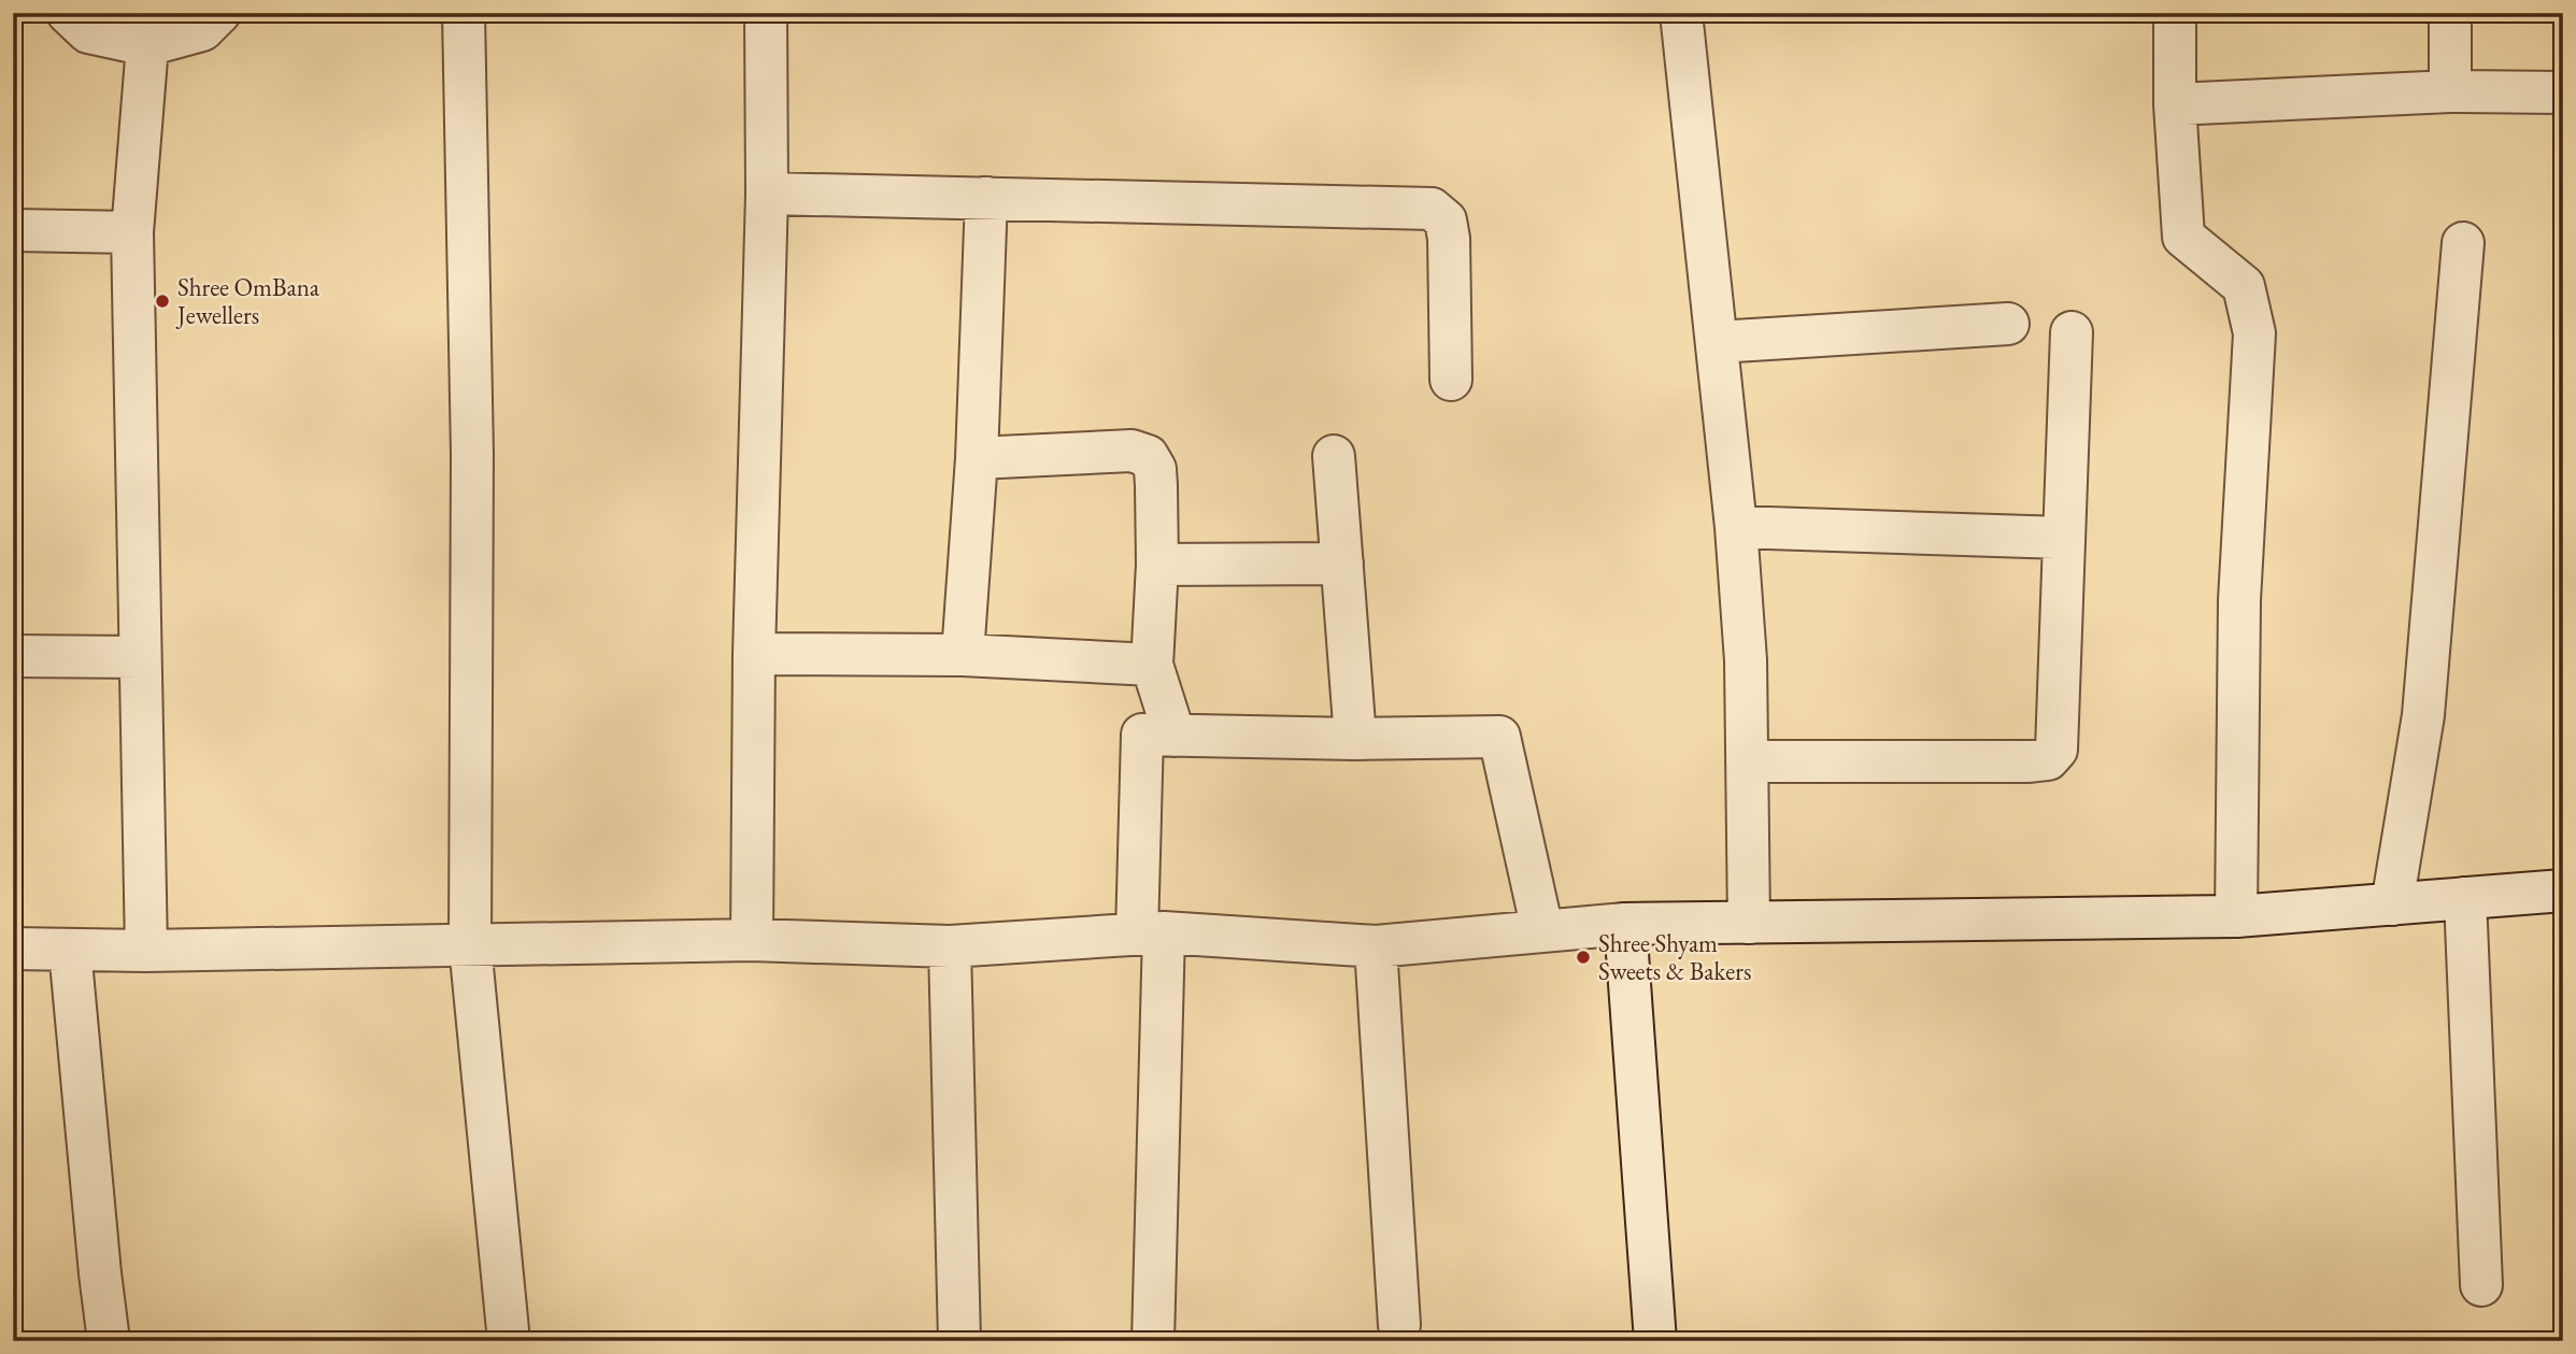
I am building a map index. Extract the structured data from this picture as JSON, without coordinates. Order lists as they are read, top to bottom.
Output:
{
  "places": ["Shree OmBana Jewellers", "Shree Shyam Sweets & Bakers"]
}
